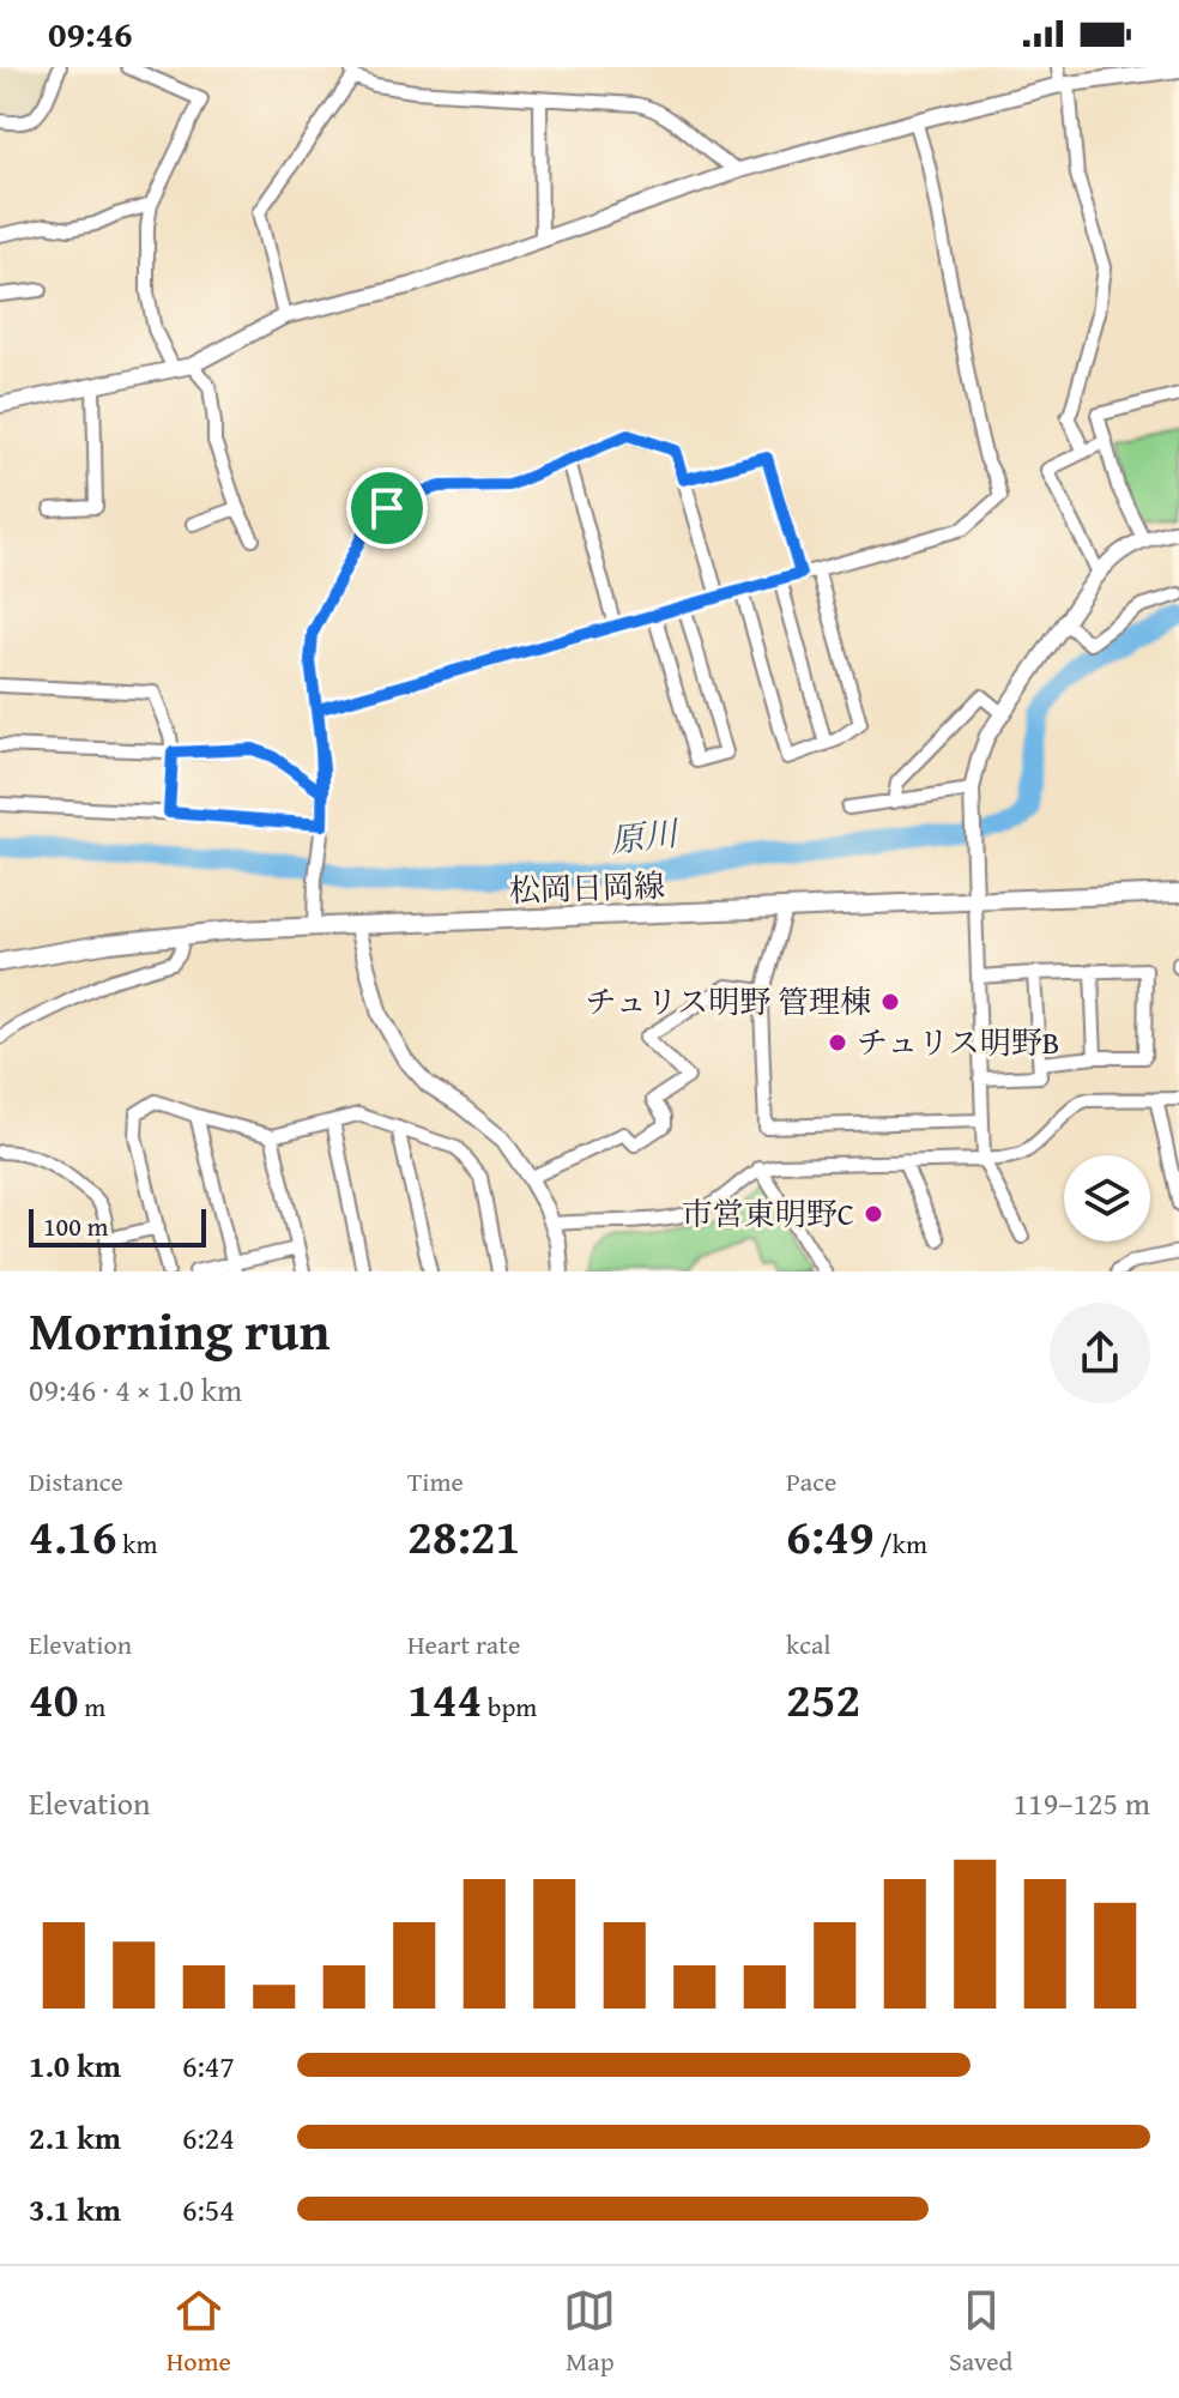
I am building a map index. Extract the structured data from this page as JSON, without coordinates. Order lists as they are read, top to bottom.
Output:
{
  "streets": {
    "main road": ["松岡日岡線"]
  },
  "water": ["原川"],
  "places": ["チュリス明野 管理棟", "チュリス明野B", "市営東明野C"],
  "scale_bar": "100 m",
  "page": {
    "status": "09:46",
    "scale": "100 m",
    "heading": ["Morning run", "09:46 · 4 × 1.0 km"],
    "stats": [
      ["Distance", "4.16 km"],
      ["Time", "28:21"],
      ["Pace", "6:49 /km"],
      ["Elevation", "40 m"],
      ["Heart rate", "144 bpm"],
      ["kcal", "252"]
    ],
    "chart": ["Elevation", "119–125 m"],
    "list": [
      {
        "name": "1.0 km",
        "note": "6:47"
      },
      {
        "name": "2.1 km",
        "note": "6:24"
      },
      {
        "name": "3.1 km",
        "note": "6:54"
      }
    ],
    "tabs": ["Home", "Map", "Saved"]
  }
}
